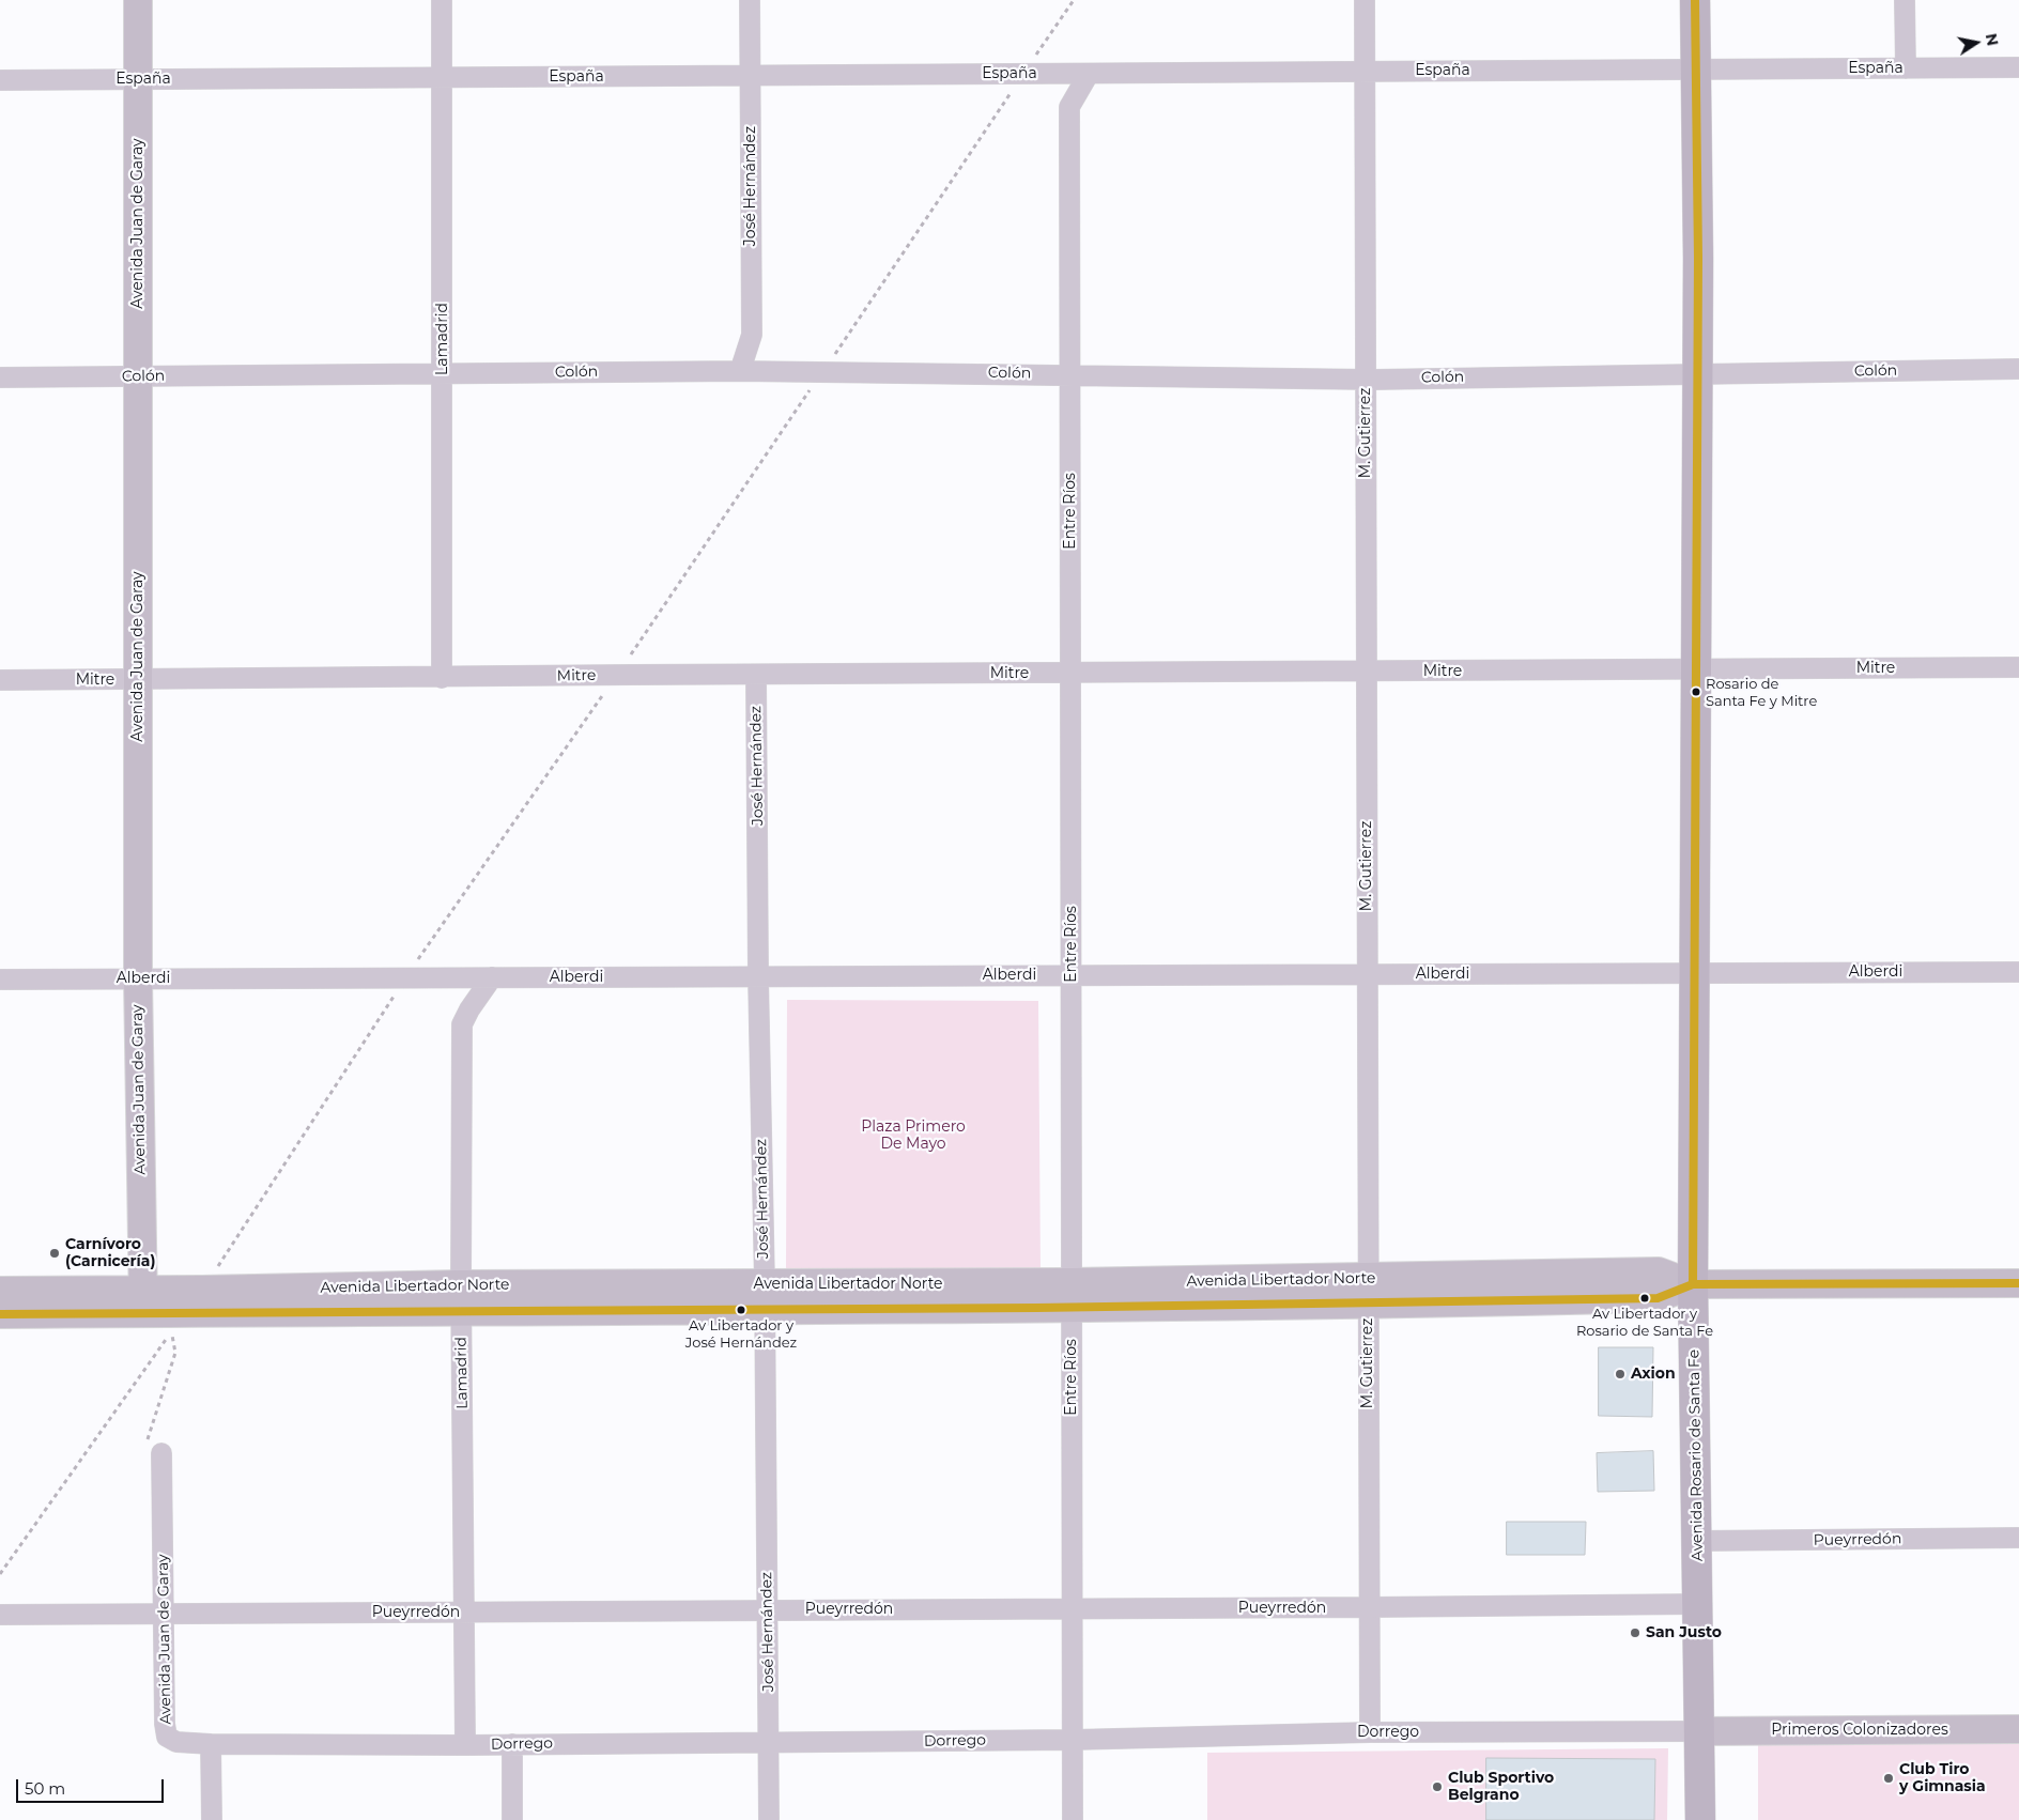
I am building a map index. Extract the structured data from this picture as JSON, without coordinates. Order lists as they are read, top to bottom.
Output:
{
  "streets": {
    "main road": [
      "Avenida Juan de Garay",
      "Avenida Libertador Norte",
      "Avenida Rosario de Santa Fe",
      "Primeros Colonizadores"
    ],
    "street": [
      "España",
      "José Hernández",
      "Lamadrid",
      "Colón",
      "M. Gutierrez",
      "Entre Ríos",
      "Mitre",
      "Alberdi",
      "Pueyrredón",
      "Dorrego"
    ]
  },
  "crossings": [
    ["España", "José Hernández"],
    ["España", "Avenida Juan de Garay"],
    ["España", "Lamadrid"],
    ["España", "M. Gutierrez"],
    ["España", "Entre Ríos"],
    ["España", "Avenida Rosario de Santa Fe"],
    ["José Hernández", "Colón"],
    ["José Hernández", "Mitre"],
    ["José Hernández", "Alberdi"],
    ["José Hernández", "Avenida Libertador Norte"],
    ["José Hernández", "Pueyrredón"],
    ["José Hernández", "Dorrego"],
    ["Avenida Juan de Garay", "Colón"],
    ["Avenida Juan de Garay", "Mitre"],
    ["Avenida Juan de Garay", "Alberdi"],
    ["Avenida Juan de Garay", "Avenida Libertador Norte"],
    ["Avenida Juan de Garay", "Pueyrredón"],
    ["Avenida Juan de Garay", "Dorrego"],
    ["Lamadrid", "Colón"],
    ["Lamadrid", "Mitre"],
    ["Lamadrid", "Alberdi"],
    ["Lamadrid", "Avenida Libertador Norte"],
    ["Lamadrid", "Pueyrredón"],
    ["Lamadrid", "Dorrego"],
    ["Colón", "M. Gutierrez"],
    ["Colón", "Entre Ríos"],
    ["Colón", "Avenida Rosario de Santa Fe"],
    ["M. Gutierrez", "Mitre"],
    ["M. Gutierrez", "Alberdi"],
    ["M. Gutierrez", "Avenida Libertador Norte"],
    ["M. Gutierrez", "Pueyrredón"],
    ["M. Gutierrez", "Dorrego"],
    ["Entre Ríos", "Mitre"],
    ["Entre Ríos", "Alberdi"],
    ["Entre Ríos", "Avenida Libertador Norte"],
    ["Entre Ríos", "Pueyrredón"],
    ["Entre Ríos", "Dorrego"],
    ["Mitre", "Avenida Rosario de Santa Fe"],
    ["Alberdi", "Avenida Rosario de Santa Fe"],
    ["Avenida Libertador Norte", "Avenida Rosario de Santa Fe"],
    ["Avenida Rosario de Santa Fe", "Pueyrredón"],
    ["Avenida Rosario de Santa Fe", "Primeros Colonizadores"],
    ["Avenida Rosario de Santa Fe", "Dorrego"],
    ["Primeros Colonizadores", "Dorrego"]
  ],
  "parks": ["Plaza Primero De Mayo"],
  "places": [
    "Rosario de Santa Fe y Mitre",
    "Carnívoro (Carnicería)",
    "Av Libertador y Rosario de Santa Fe",
    "Av Libertador y José Hernández",
    "Axion",
    "San Justo",
    "Club Tiro y Gimnasia",
    "Club Sportivo Belgrano"
  ],
  "scale_bar": "50 m",
  "north": "right"
}
